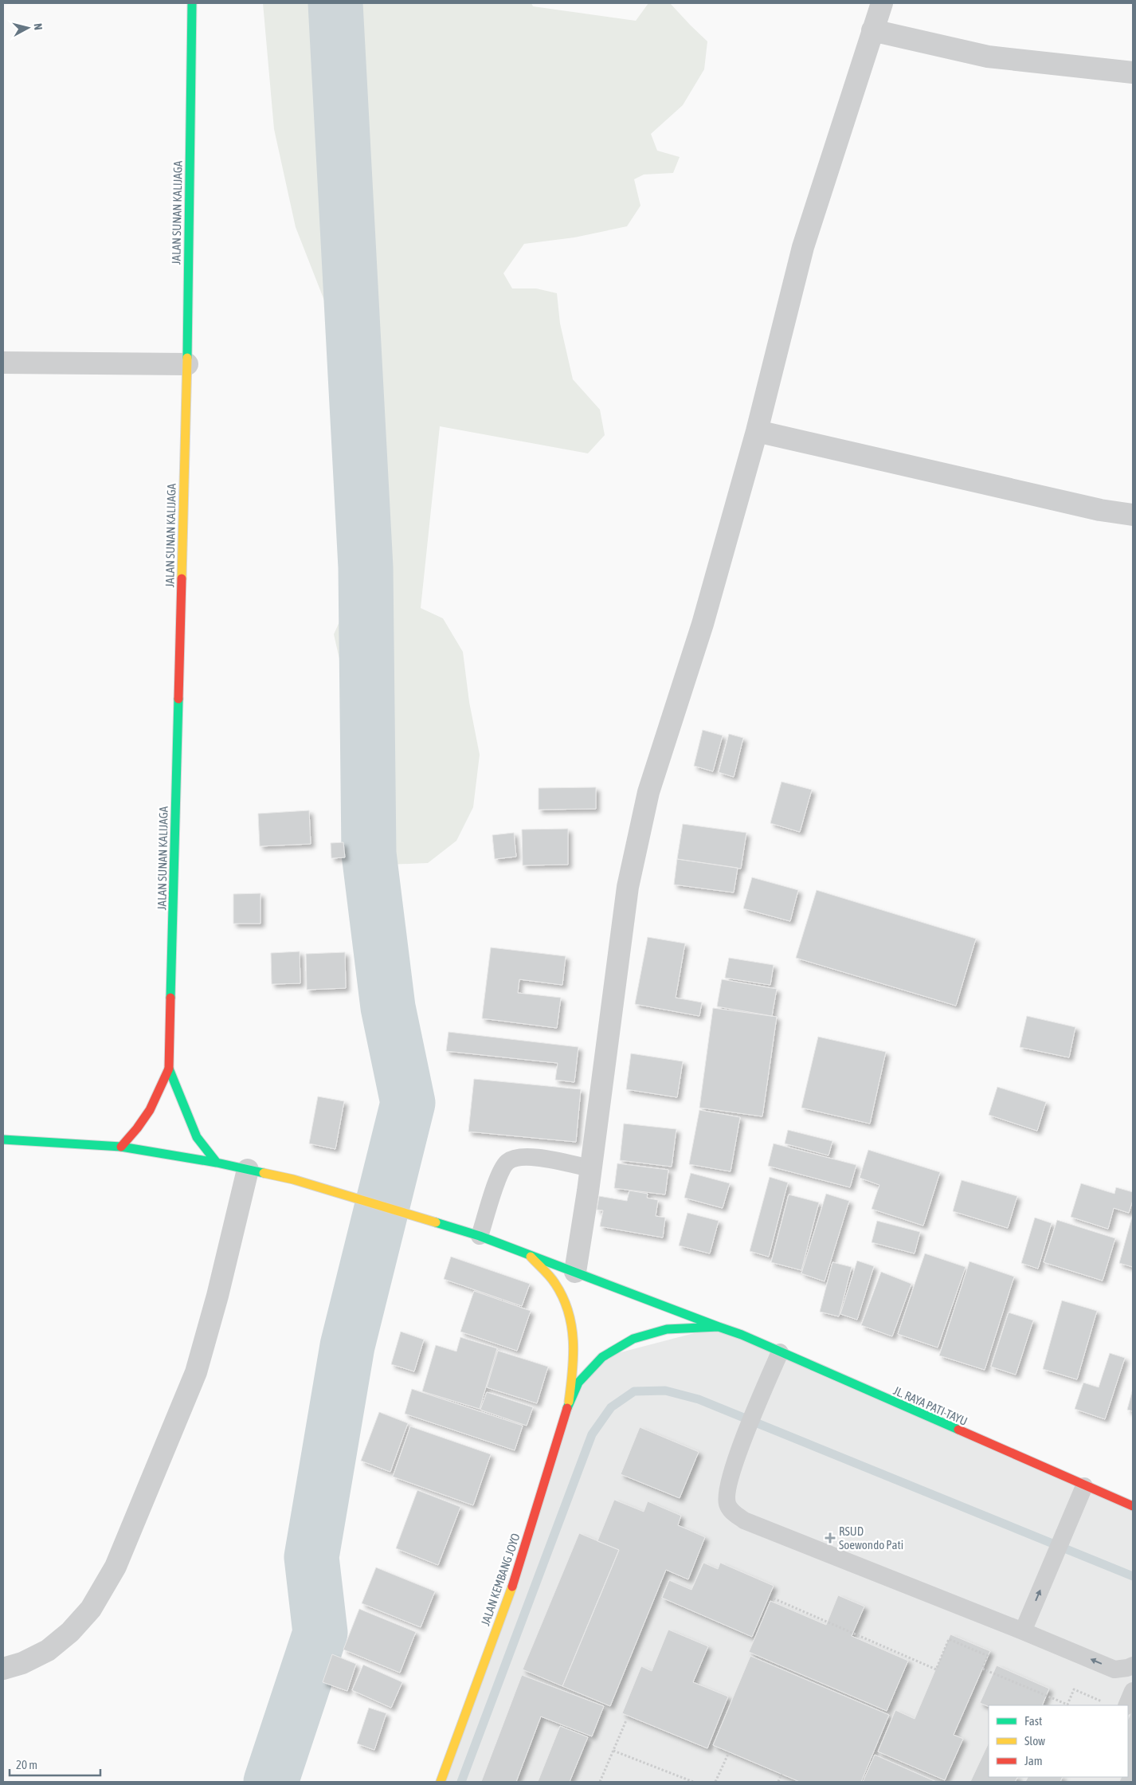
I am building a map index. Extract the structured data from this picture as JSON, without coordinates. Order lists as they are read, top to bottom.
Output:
{
  "streets": {
    "main road": ["JALAN SUNAN KALIJAGA", "JL. RAYA PATI-TAYU", "JALAN KEMBANG JOYO"]
  },
  "crossings": [
    ["JALAN SUNAN KALIJAGA", "JL. RAYA PATI-TAYU"],
    ["JL. RAYA PATI-TAYU", "JALAN KEMBANG JOYO"]
  ],
  "places": {
    "health": ["RSUD Soewondo Pati"]
  },
  "legend": ["Fast", "Slow", "Jam"],
  "scale_bar": "20 m",
  "north": "right"
}
